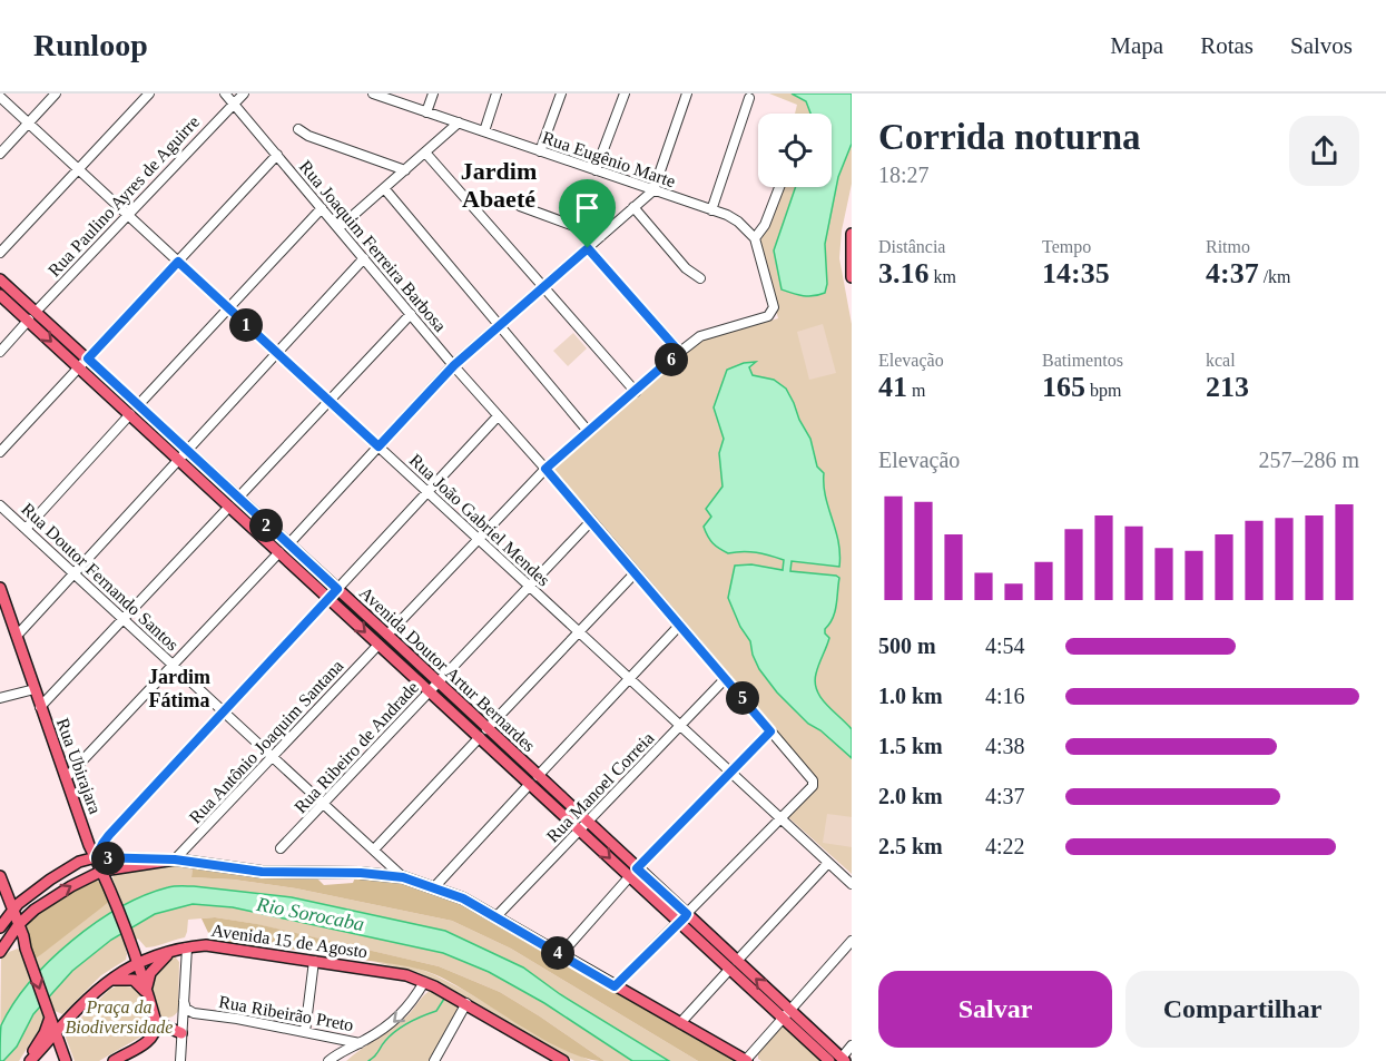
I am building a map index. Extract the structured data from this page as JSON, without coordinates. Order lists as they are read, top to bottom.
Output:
{
  "streets": {
    "main road": ["Avenida Doutor Artur Bernardes", "Rua Ubirajara", "Avenida 15 de Agosto"],
    "street": [
      "Rua Eugênio Marte",
      "Rua Paulino Ayres de Aguirre",
      "Rua Joaquim Ferreira Barbosa",
      "Rua João Gabriel Mendes",
      "Rua Doutor Fernando Santos",
      "Rua Antônio Joaquim Santana",
      "Rua Ribeiro de Andrade",
      "Rua Manoel Correia",
      "Rua Ribeirão Preto"
    ]
  },
  "crossings": [
    ["Rua Paulino Ayres de Aguirre", "Rua Joaquim Ferreira Barbosa"],
    ["Rua Paulino Ayres de Aguirre", "Rua João Gabriel Mendes"],
    ["Rua Paulino Ayres de Aguirre", "Avenida Doutor Artur Bernardes"],
    ["Rua Joaquim Ferreira Barbosa", "Rua João Gabriel Mendes"],
    ["Rua Joaquim Ferreira Barbosa", "Rua Ribeiro de Andrade"],
    ["Rua Joaquim Ferreira Barbosa", "Rua Manoel Correia"],
    ["Rua João Gabriel Mendes", "Rua Ribeiro de Andrade"],
    ["Rua João Gabriel Mendes", "Rua Manoel Correia"],
    ["Rua Doutor Fernando Santos", "Rua Antônio Joaquim Santana"],
    ["Rua Doutor Fernando Santos", "Rua Ribeiro de Andrade"],
    ["Avenida Doutor Artur Bernardes", "Rua Antônio Joaquim Santana"],
    ["Avenida Doutor Artur Bernardes", "Rua Ribeiro de Andrade"],
    ["Avenida Doutor Artur Bernardes", "Rua Manoel Correia"],
    ["Rua Ubirajara", "Avenida 15 de Agosto"]
  ],
  "districts": ["Jardim Abaeté", "Jardim Fátima"],
  "water": ["Rio Sorocaba"],
  "parks": ["Praça da Biodiversidade"],
  "page": {
    "header": "Runloop",
    "nav": ["Mapa", "Rotas", "Salvos"],
    "heading": ["Corrida noturna", "18:27"],
    "stats": [
      ["Distância", "3.16 km"],
      ["Tempo", "14:35"],
      ["Ritmo", "4:37 /km"],
      ["Elevação", "41 m"],
      ["Batimentos", "165 bpm"],
      ["kcal", "213"]
    ],
    "pins": [
      "1",
      "6",
      "2",
      "5",
      "3",
      "4"
    ],
    "chart": ["Elevação", "257–286 m"],
    "list": [
      {
        "name": "500 m",
        "note": "4:54"
      },
      {
        "name": "1.0 km",
        "note": "4:16"
      },
      {
        "name": "1.5 km",
        "note": "4:38"
      },
      {
        "name": "2.0 km",
        "note": "4:37"
      },
      {
        "name": "2.5 km",
        "note": "4:22"
      }
    ],
    "buttons": ["Salvar", "Compartilhar"]
  }
}
